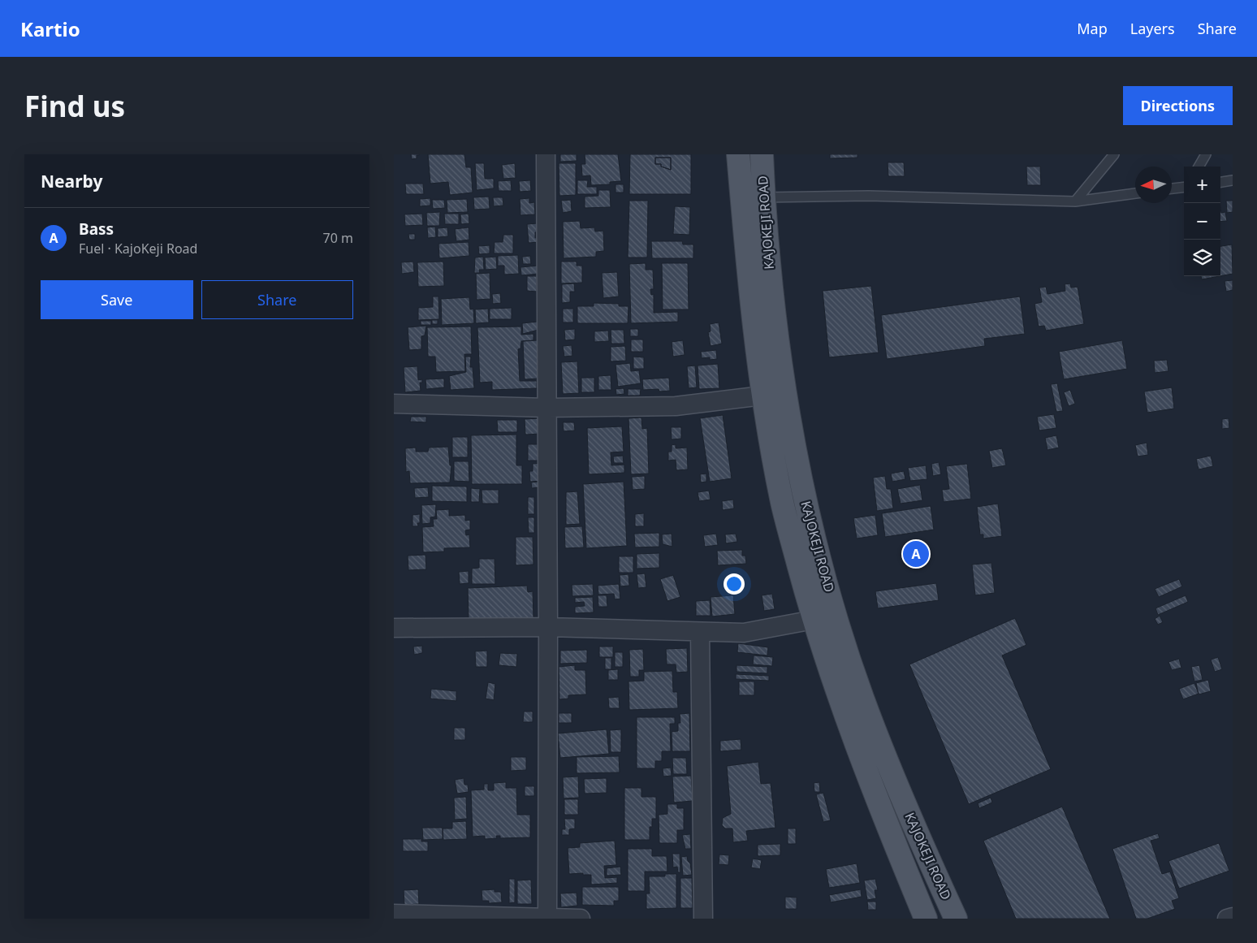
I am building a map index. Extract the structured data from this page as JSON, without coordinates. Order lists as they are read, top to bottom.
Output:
{
  "streets": {
    "main road": ["KAJOKEJI ROAD"]
  },
  "north": "left",
  "page": {
    "header": "Kartio",
    "nav": ["Map", "Layers", "Share"],
    "buttons": [
      "Directions",
      ["Save", "Share"]
    ],
    "title": "Find us",
    "heading": "Nearby",
    "map_buttons": ["+", "−"],
    "list": [
      {
        "mark": "A",
        "name": "Bass",
        "note": "Fuel · KajoKeji Road",
        "value": "70 m"
      }
    ],
    "pins": "A"
  }
}
